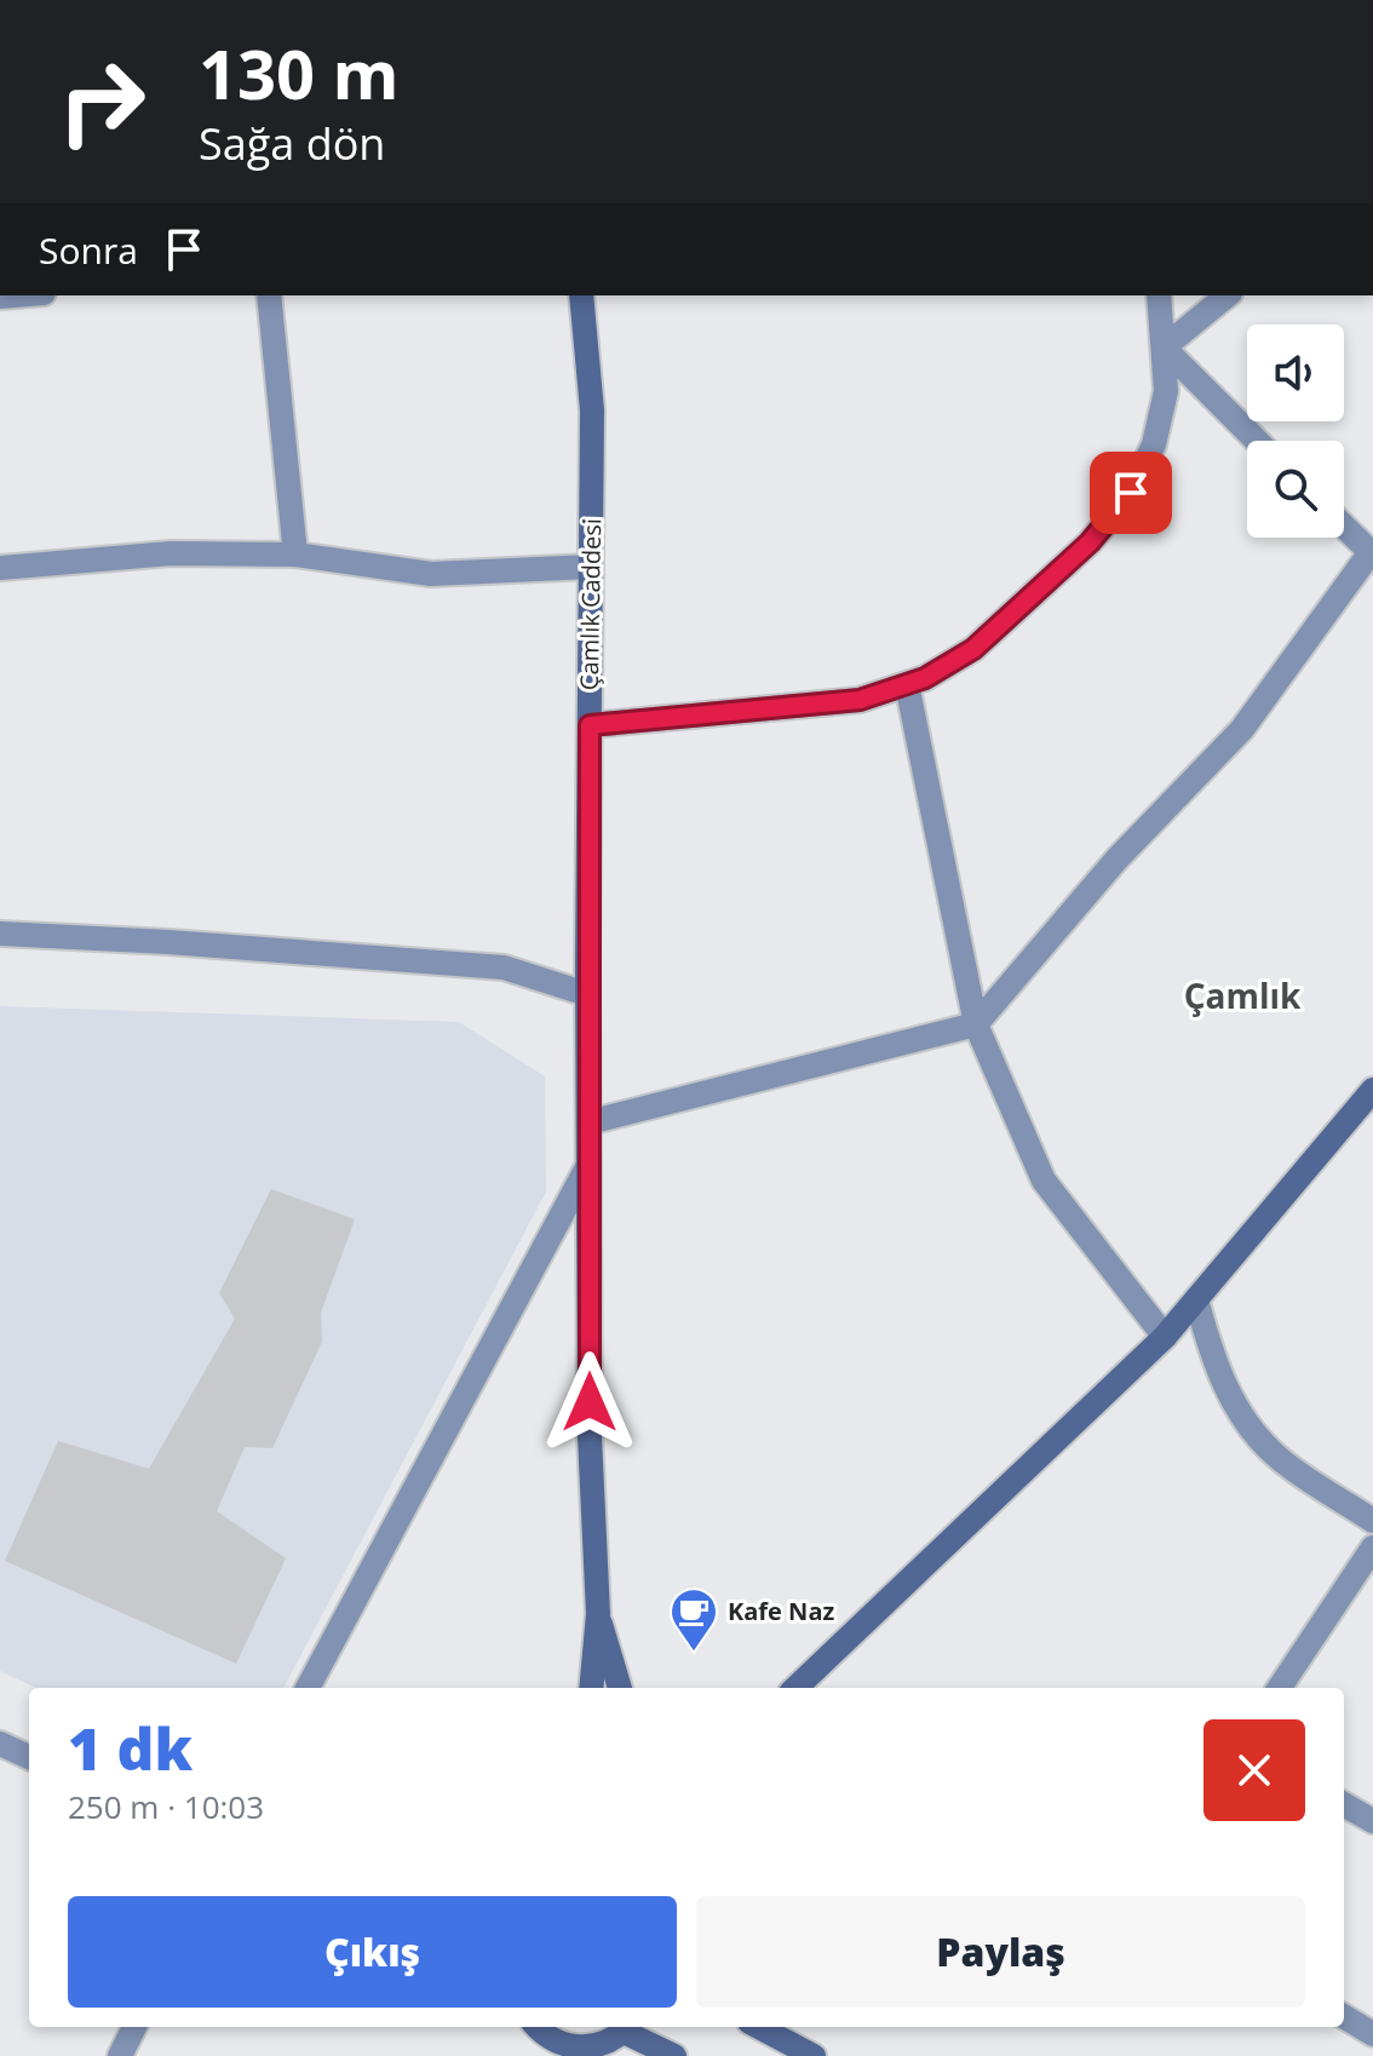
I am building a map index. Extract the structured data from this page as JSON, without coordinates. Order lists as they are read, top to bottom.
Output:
{
  "streets": {
    "street": ["Çamlık Caddesi"]
  },
  "districts": ["Çamlık"],
  "places": {
    "cafe": ["Kafe Naz"]
  },
  "page": {
    "turn": ["130 m", "Sağa dön"],
    "then": "Sonra",
    "heading": ["1 dk", "250 m · 10:03"],
    "buttons": ["Çıkış", "Paylaş"]
  }
}
